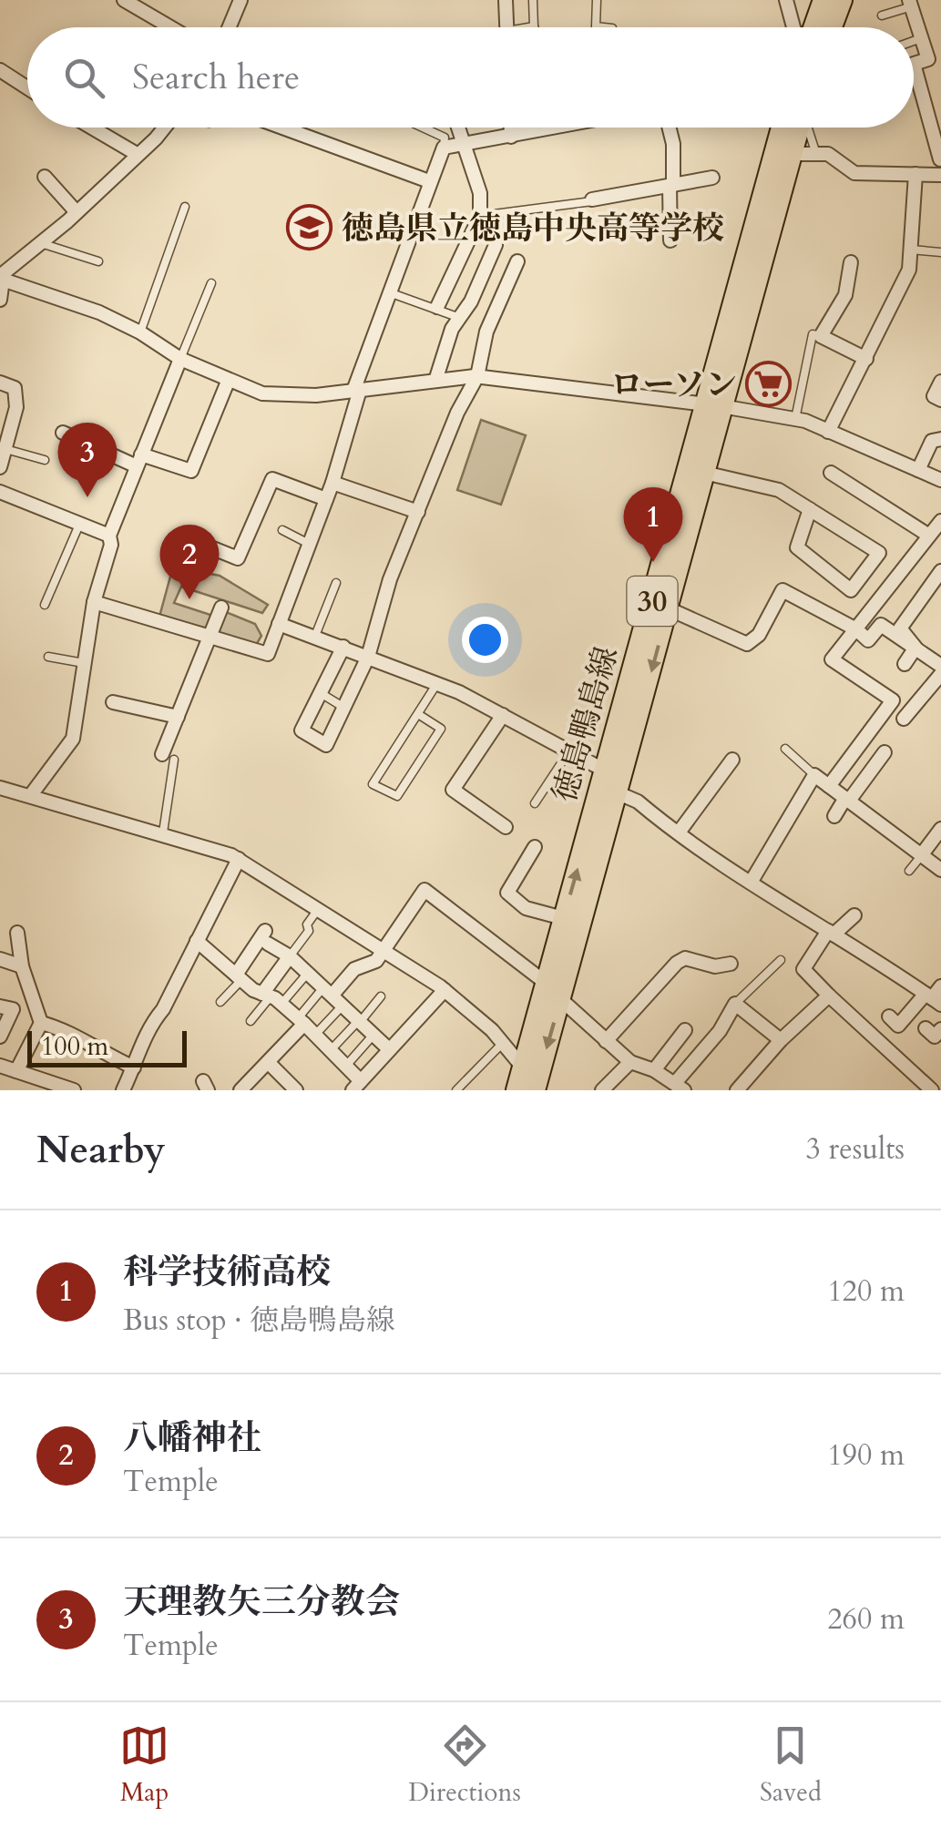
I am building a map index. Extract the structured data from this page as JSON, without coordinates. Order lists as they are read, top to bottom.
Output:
{
  "streets": {
    "main road": ["30", "徳島鴨島線"]
  },
  "places": {
    "school or university": ["徳島県立徳島中央高等学校"],
    "supermarket": ["ローソン"]
  },
  "scale_bar": "100 m",
  "page": {
    "search": "Search here",
    "pins": ["3", "1", "2"],
    "scale": "100 m",
    "heading": ["Nearby", "3 results"],
    "list": [
      {
        "mark": "1",
        "name": "科学技術高校",
        "note": "Bus stop · 徳島鴨島線",
        "value": "120 m"
      },
      {
        "mark": "2",
        "name": "八幡神社",
        "note": "Temple",
        "value": "190 m"
      },
      {
        "mark": "3",
        "name": "天理教矢三分教会",
        "note": "Temple",
        "value": "260 m"
      }
    ],
    "nav": ["Map", "Directions", "Saved"]
  }
}
